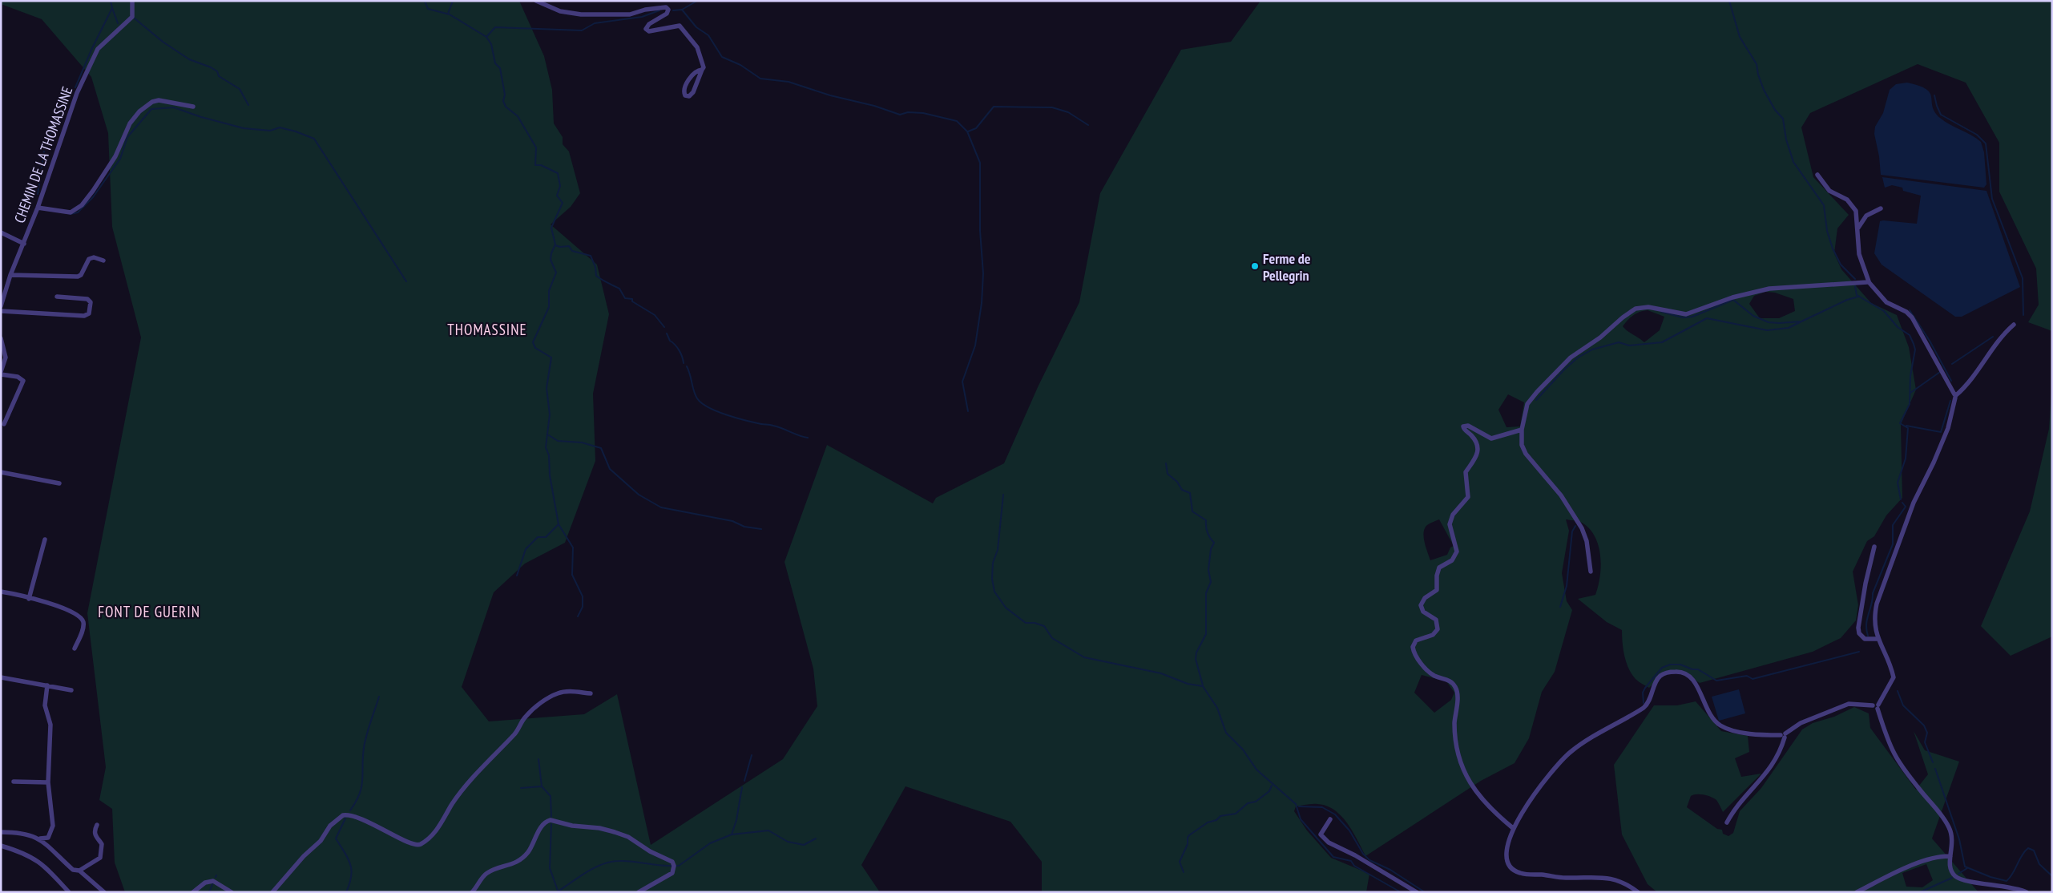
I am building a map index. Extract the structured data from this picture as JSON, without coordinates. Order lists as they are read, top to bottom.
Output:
{
  "streets": {
    "street": ["CHEMIN DE LA THOMASSINE"]
  },
  "districts": ["THOMASSINE", "FONT DE GUERIN"],
  "places": ["Ferme de Pellegrin"]
}
